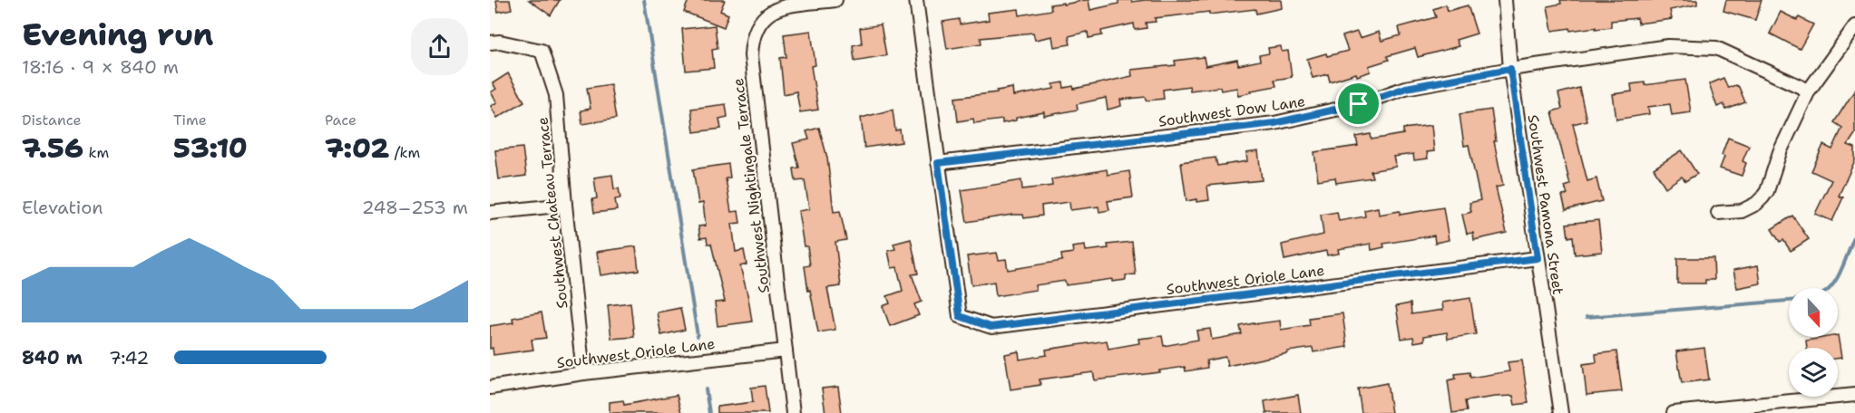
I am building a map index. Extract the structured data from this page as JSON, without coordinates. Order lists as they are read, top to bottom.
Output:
{
  "streets": {
    "street": [
      "Southwest Dow Lane",
      "Southwest Nightingale Terrace",
      "Southwest Pamona Street",
      "Southwest Chateau Terrace",
      "Southwest Oriole Lane"
    ]
  },
  "crossings": [
    ["Southwest Dow Lane", "Southwest Pamona Street"],
    ["Southwest Dow Lane", "Southwest Oriole Lane"],
    ["Southwest Nightingale Terrace", "Southwest Oriole Lane"],
    ["Southwest Pamona Street", "Southwest Oriole Lane"],
    ["Southwest Chateau Terrace", "Southwest Oriole Lane"]
  ],
  "north": "bottom",
  "page": {
    "heading": ["Evening run", "18:16 · 9 × 840 m"],
    "stats": [
      ["Distance", "7.56 km"],
      ["Time", "53:10"],
      ["Pace", "7:02 /km"]
    ],
    "chart": ["Elevation", "248–253 m"],
    "list": [
      {
        "name": "840 m",
        "note": "7:42"
      }
    ]
  }
}
